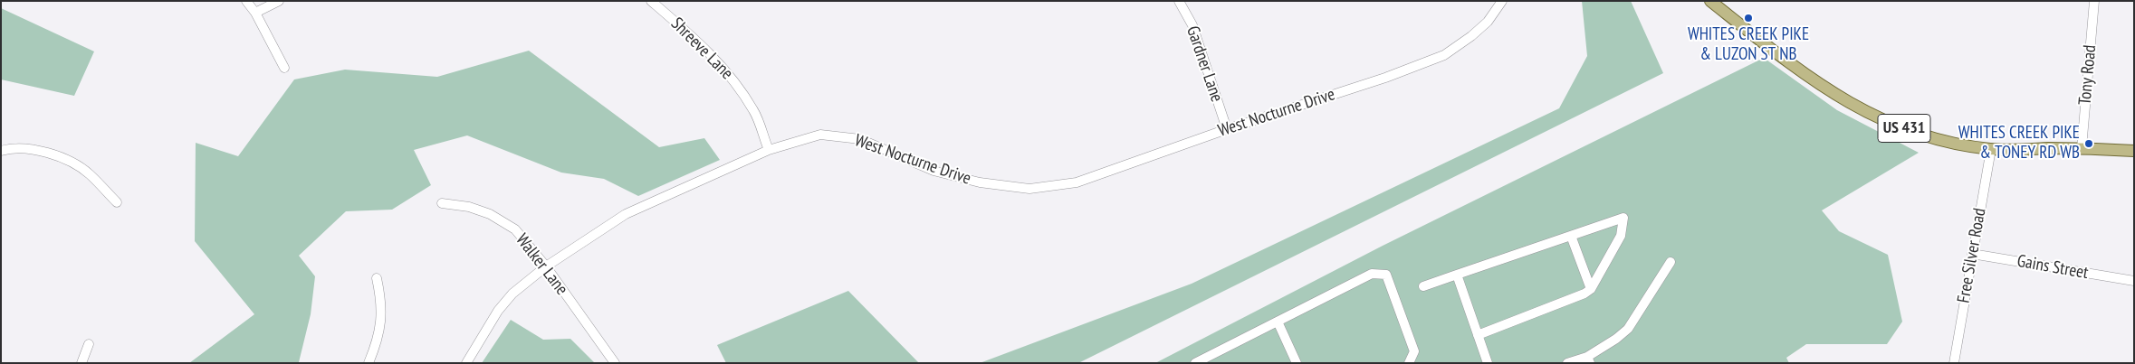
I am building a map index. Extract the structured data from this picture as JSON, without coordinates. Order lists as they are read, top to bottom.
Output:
{
  "streets": {
    "main road": ["US 431"],
    "street": [
      "Shreeve Lane",
      "Gardner Lane",
      "Tony Road",
      "West Nocturne Drive",
      "Free Silver Road",
      "Walker Lane",
      "Gains Street"
    ]
  },
  "crossings": [
    ["Shreeve Lane", "West Nocturne Drive"],
    ["Gardner Lane", "West Nocturne Drive"],
    ["Tony Road", "US 431"],
    ["West Nocturne Drive", "Walker Lane"],
    ["US 431", "Free Silver Road"],
    ["Free Silver Road", "Gains Street"]
  ],
  "places": ["WHITES CREEK PIKE & LUZON ST NB", "WHITES CREEK PIKE & TONEY RD WB"]
}
